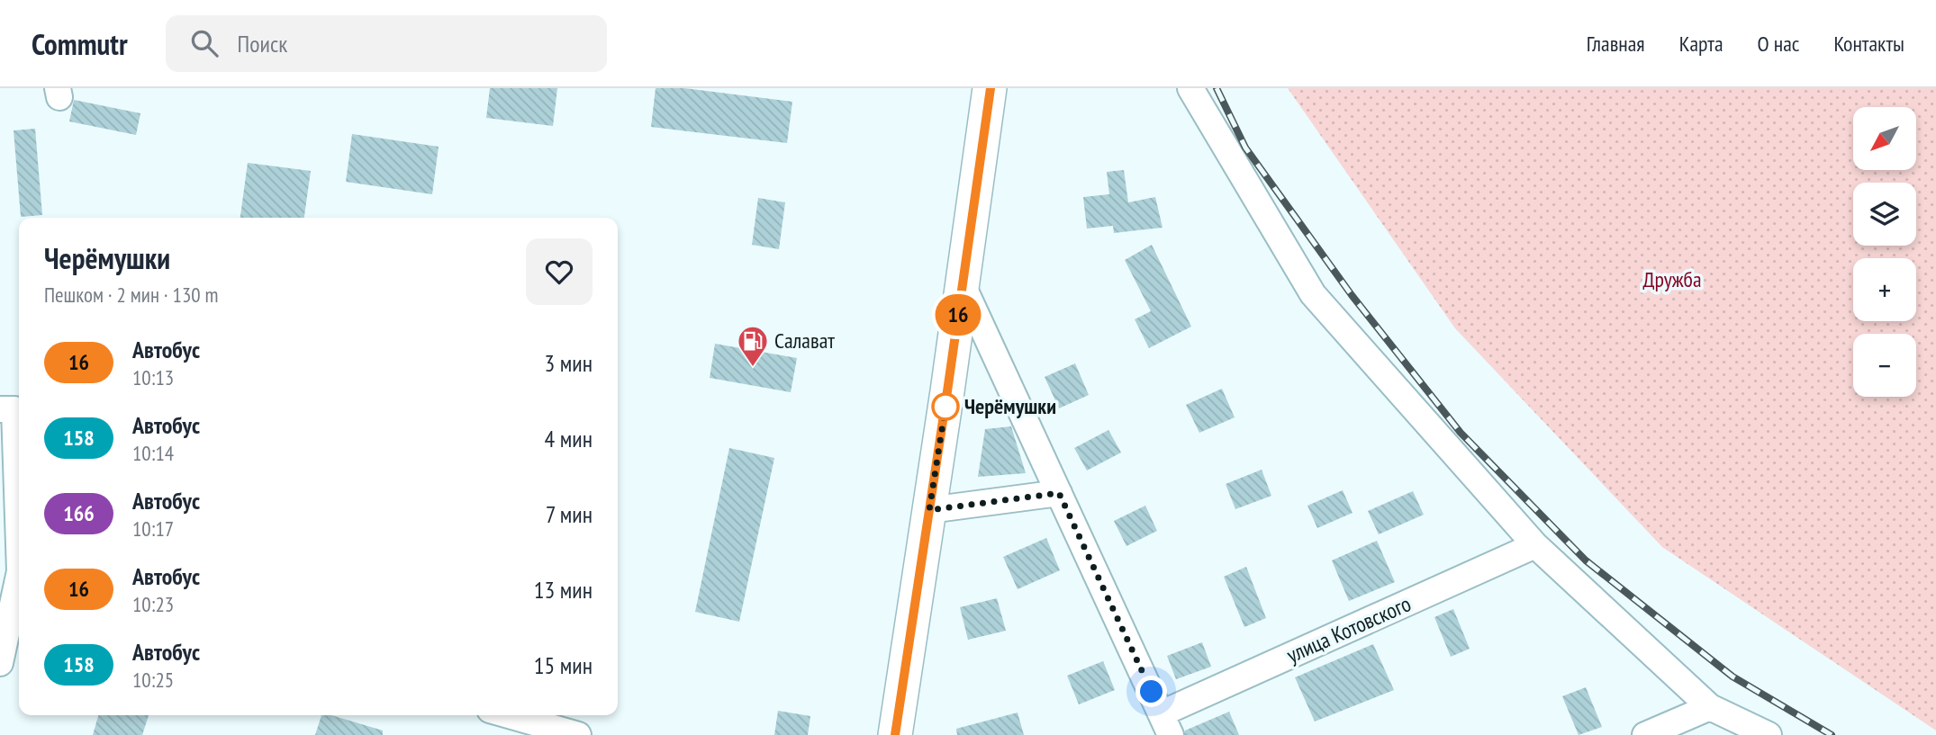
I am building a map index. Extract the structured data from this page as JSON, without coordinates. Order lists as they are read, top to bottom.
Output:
{
  "streets": {
    "street": ["улица Котовского"]
  },
  "parks": ["Дружба"],
  "places": {
    "fuel station": ["Салават"],
    "other": ["Черёмушки"]
  },
  "lines": ["bus line 16"],
  "north": "bottom left",
  "page": {
    "header": "Commutr",
    "search": "Поиск",
    "nav": [
      "Главная",
      "Карта",
      "О нас",
      "Контакты"
    ],
    "on_map": "16",
    "map_buttons": ["+", "−"],
    "heading": ["Черёмушки", "Пешком · 2 мин · 130 m"],
    "list": [
      {
        "mark": "16",
        "name": "Автобус",
        "note": "10:13",
        "value": "3 мин"
      },
      {
        "mark": "158",
        "name": "Автобус",
        "note": "10:14",
        "value": "4 мин"
      },
      {
        "mark": "166",
        "name": "Автобус",
        "note": "10:17",
        "value": "7 мин"
      },
      {
        "mark": "16",
        "name": "Автобус",
        "note": "10:23",
        "value": "13 мин"
      },
      {
        "mark": "158",
        "name": "Автобус",
        "note": "10:25",
        "value": "15 мин"
      }
    ]
  }
}
